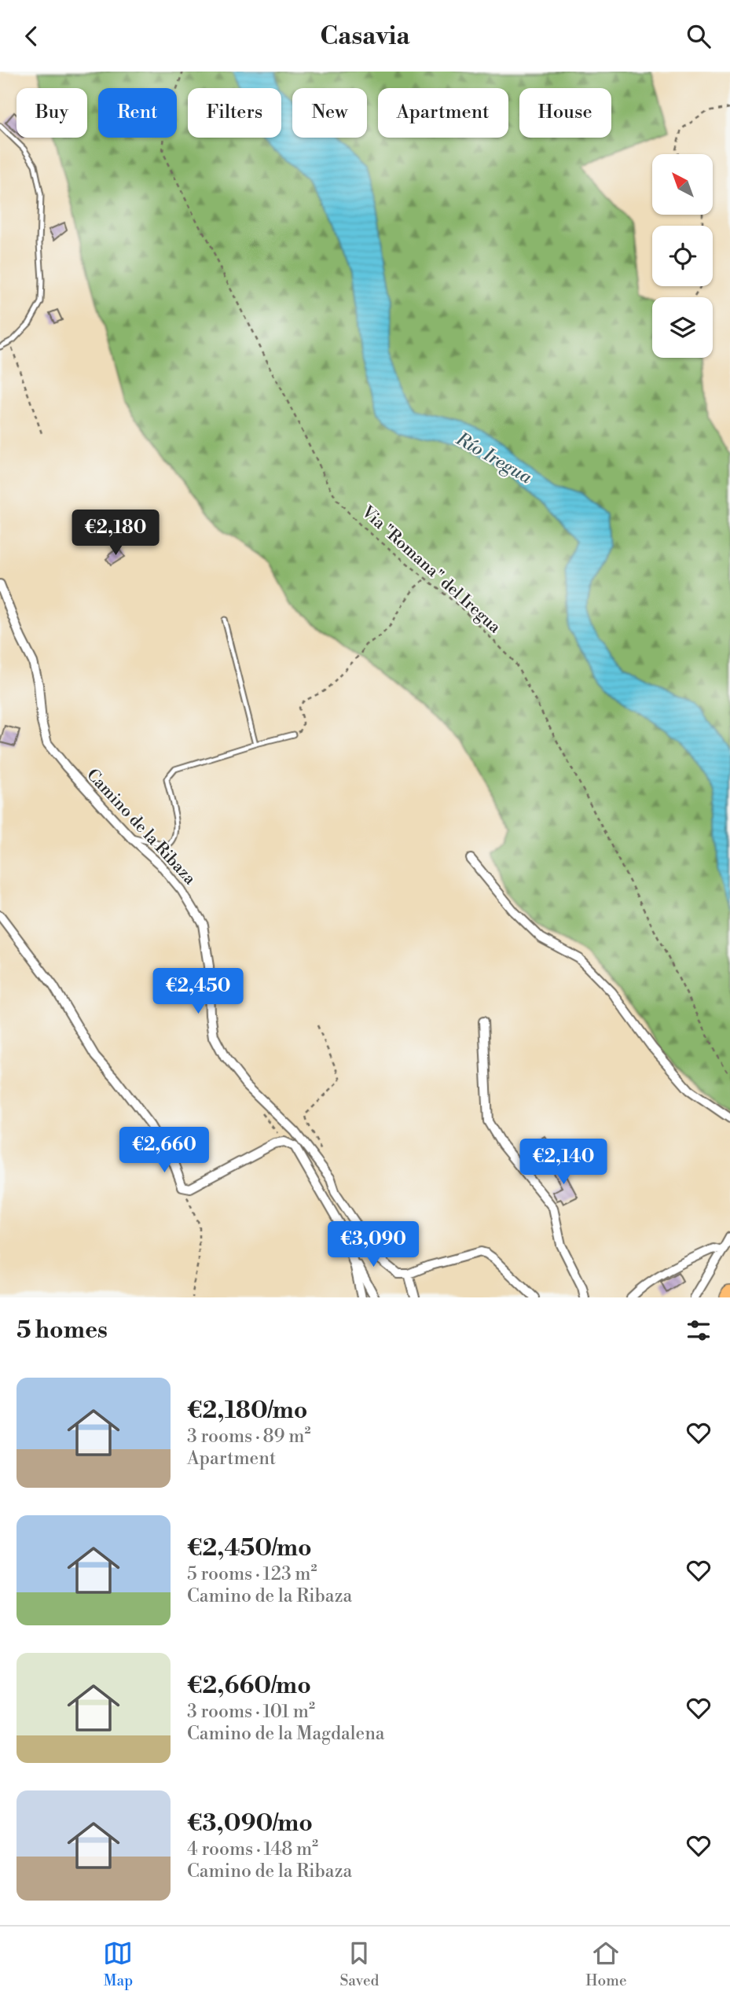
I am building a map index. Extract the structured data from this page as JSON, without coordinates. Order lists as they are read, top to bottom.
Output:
{
  "streets": {
    "street": ["Camino de la Ribaza"],
    "path": ["Via \"Romana\" del Iregua"]
  },
  "water": ["Río Iregua"],
  "north": "top left",
  "page": {
    "header": "Casavia",
    "chip": [
      "Buy",
      "Rent",
      "Filters",
      "New",
      "Apartment",
      "House"
    ],
    "price": [
      "€2,180",
      "€2,450",
      "€2,660",
      "€2,140",
      "€3,090"
    ],
    "heading": "5 homes",
    "list": [
      {
        "name": "€2,180/mo",
        "note": "3 rooms · 89 m² · Apartment"
      },
      {
        "name": "€2,450/mo",
        "note": "5 rooms · 123 m² · Camino de la Ribaza"
      },
      {
        "name": "€2,660/mo",
        "note": "3 rooms · 101 m² · Camino de la Magdalena"
      },
      {
        "name": "€3,090/mo",
        "note": "4 rooms · 148 m² · Camino de la Ribaza"
      }
    ],
    "tabs": ["Map", "Saved", "Home"]
  }
}
